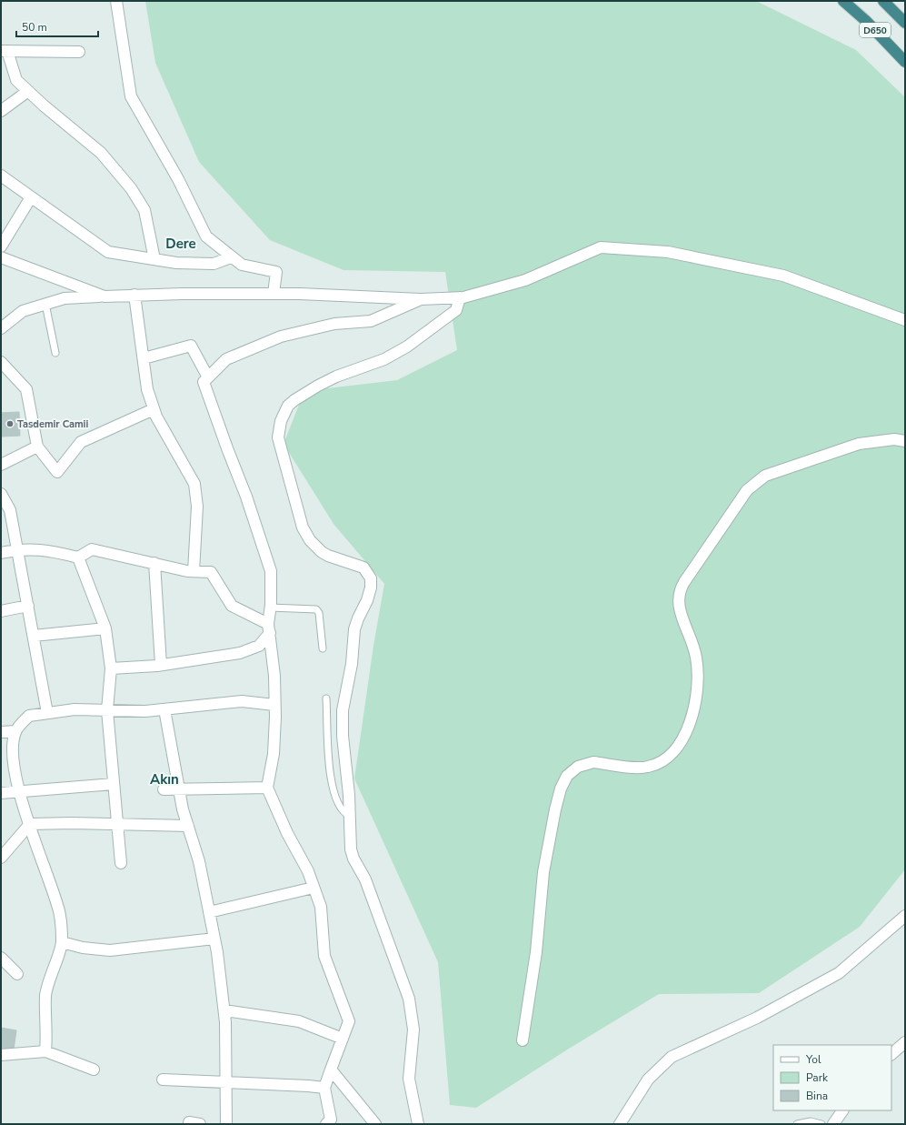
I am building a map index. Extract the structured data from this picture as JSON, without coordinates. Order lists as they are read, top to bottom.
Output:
{
  "streets": {
    "highway": ["D650"]
  },
  "districts": ["Dere", "Akın"],
  "places": ["Tasdemir Camii"],
  "legend": ["Yol", "Park", "Bina"],
  "scale_bar": "50 m"
}
